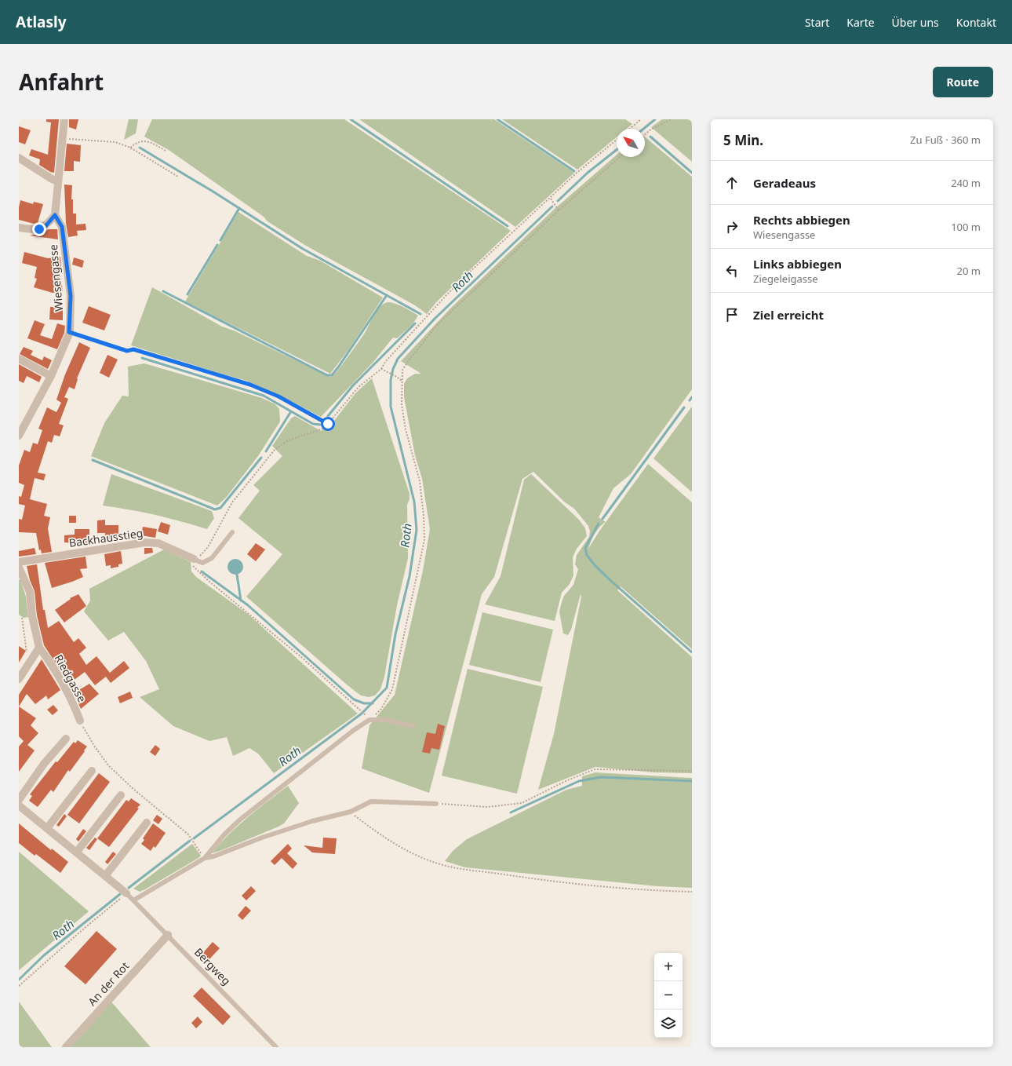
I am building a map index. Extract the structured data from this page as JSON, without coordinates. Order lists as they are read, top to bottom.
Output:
{
  "streets": {
    "street": [
      "Wiesengasse",
      "Backhausstieg",
      "Riedgasse",
      "An der Rot"
    ],
    "lane": ["Bergweg"]
  },
  "crossings": [
    ["Bergweg", "An der Rot"]
  ],
  "water": ["Roth"],
  "north": "top left",
  "page": {
    "header": "Atlasly",
    "nav": [
      "Start",
      "Karte",
      "Über uns",
      "Kontakt"
    ],
    "title": "Anfahrt",
    "buttons": "Route",
    "heading": ["5 Min.", "Zu Fuß · 360 m"],
    "list": [
      ["Geradeaus", "240 m"],
      ["Rechts abbiegen", "Wiesengasse", "100 m"],
      ["Links abbiegen", "Ziegeleigasse", "20 m"],
      "Ziel erreicht"
    ],
    "map_buttons": ["+", "−"]
  }
}
